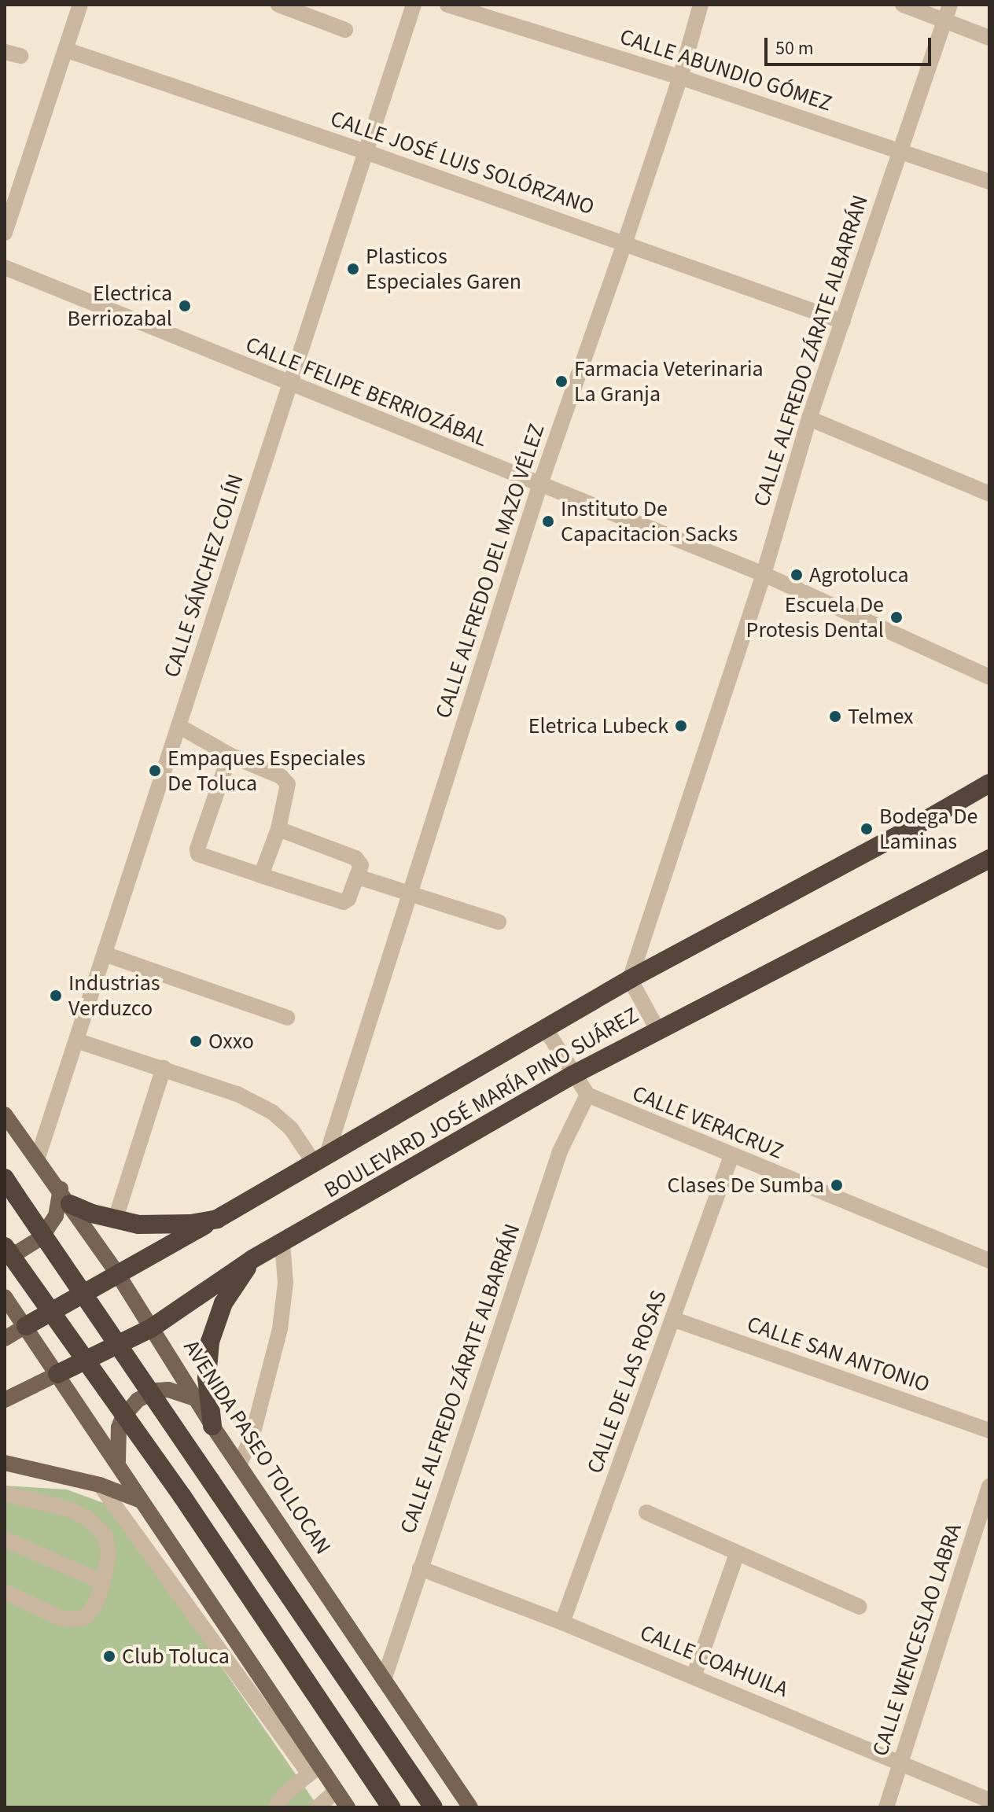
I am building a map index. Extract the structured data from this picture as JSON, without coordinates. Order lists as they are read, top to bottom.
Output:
{
  "streets": {
    "highway": ["BOULEVARD JOSÉ MARÍA PINO SUÁREZ"],
    "main road": ["AVENIDA PASEO TOLLOCAN"],
    "street": [
      "CALLE ABUNDIO GÓMEZ",
      "CALLE JOSÉ LUIS SOLÓRZANO",
      "CALLE ALFREDO ZÁRATE ALBARRÁN",
      "CALLE FELIPE BERRIOZÁBAL",
      "CALLE ALFREDO DEL MAZO VÉLEZ",
      "CALLE SÁNCHEZ COLÍN",
      "CALLE VERACRUZ",
      "CALLE SAN ANTONIO",
      "CALLE DE LAS ROSAS",
      "CALLE WENCESLAO LABRA",
      "CALLE COAHUILA"
    ]
  },
  "crossings": [
    ["CALLE ABUNDIO GÓMEZ", "CALLE ALFREDO ZÁRATE ALBARRÁN"],
    ["CALLE ABUNDIO GÓMEZ", "CALLE ALFREDO DEL MAZO VÉLEZ"],
    ["CALLE JOSÉ LUIS SOLÓRZANO", "CALLE ALFREDO ZÁRATE ALBARRÁN"],
    ["CALLE JOSÉ LUIS SOLÓRZANO", "CALLE ALFREDO DEL MAZO VÉLEZ"],
    ["CALLE JOSÉ LUIS SOLÓRZANO", "CALLE SÁNCHEZ COLÍN"],
    ["CALLE ALFREDO ZÁRATE ALBARRÁN", "CALLE FELIPE BERRIOZÁBAL"],
    ["CALLE ALFREDO ZÁRATE ALBARRÁN", "BOULEVARD JOSÉ MARÍA PINO SUÁREZ"],
    ["CALLE ALFREDO ZÁRATE ALBARRÁN", "CALLE VERACRUZ"],
    ["CALLE ALFREDO ZÁRATE ALBARRÁN", "AVENIDA PASEO TOLLOCAN"],
    ["CALLE ALFREDO ZÁRATE ALBARRÁN", "CALLE COAHUILA"],
    ["CALLE FELIPE BERRIOZÁBAL", "CALLE ALFREDO DEL MAZO VÉLEZ"],
    ["CALLE FELIPE BERRIOZÁBAL", "CALLE SÁNCHEZ COLÍN"],
    ["CALLE ALFREDO DEL MAZO VÉLEZ", "BOULEVARD JOSÉ MARÍA PINO SUÁREZ"],
    ["CALLE SÁNCHEZ COLÍN", "AVENIDA PASEO TOLLOCAN"],
    ["BOULEVARD JOSÉ MARÍA PINO SUÁREZ", "CALLE VERACRUZ"],
    ["BOULEVARD JOSÉ MARÍA PINO SUÁREZ", "AVENIDA PASEO TOLLOCAN"],
    ["CALLE VERACRUZ", "CALLE DE LAS ROSAS"],
    ["CALLE SAN ANTONIO", "CALLE DE LAS ROSAS"],
    ["CALLE DE LAS ROSAS", "CALLE COAHUILA"],
    ["CALLE WENCESLAO LABRA", "CALLE COAHUILA"]
  ],
  "places": [
    "Plasticos Especiales Garen",
    "Electrica Berriozabal",
    "Farmacia Veterinaria La Granja",
    "Instituto De Capacitacion Sacks",
    "Agrotoluca",
    "Escuela De Protesis Dental",
    "Telmex",
    "Eletrica Lubeck",
    "Empaques Especiales De Toluca",
    "Bodega De Laminas",
    "Industrias Verduzco",
    "Oxxo",
    "Clases De Sumba",
    "Club Toluca"
  ],
  "scale_bar": "50 m"
}
